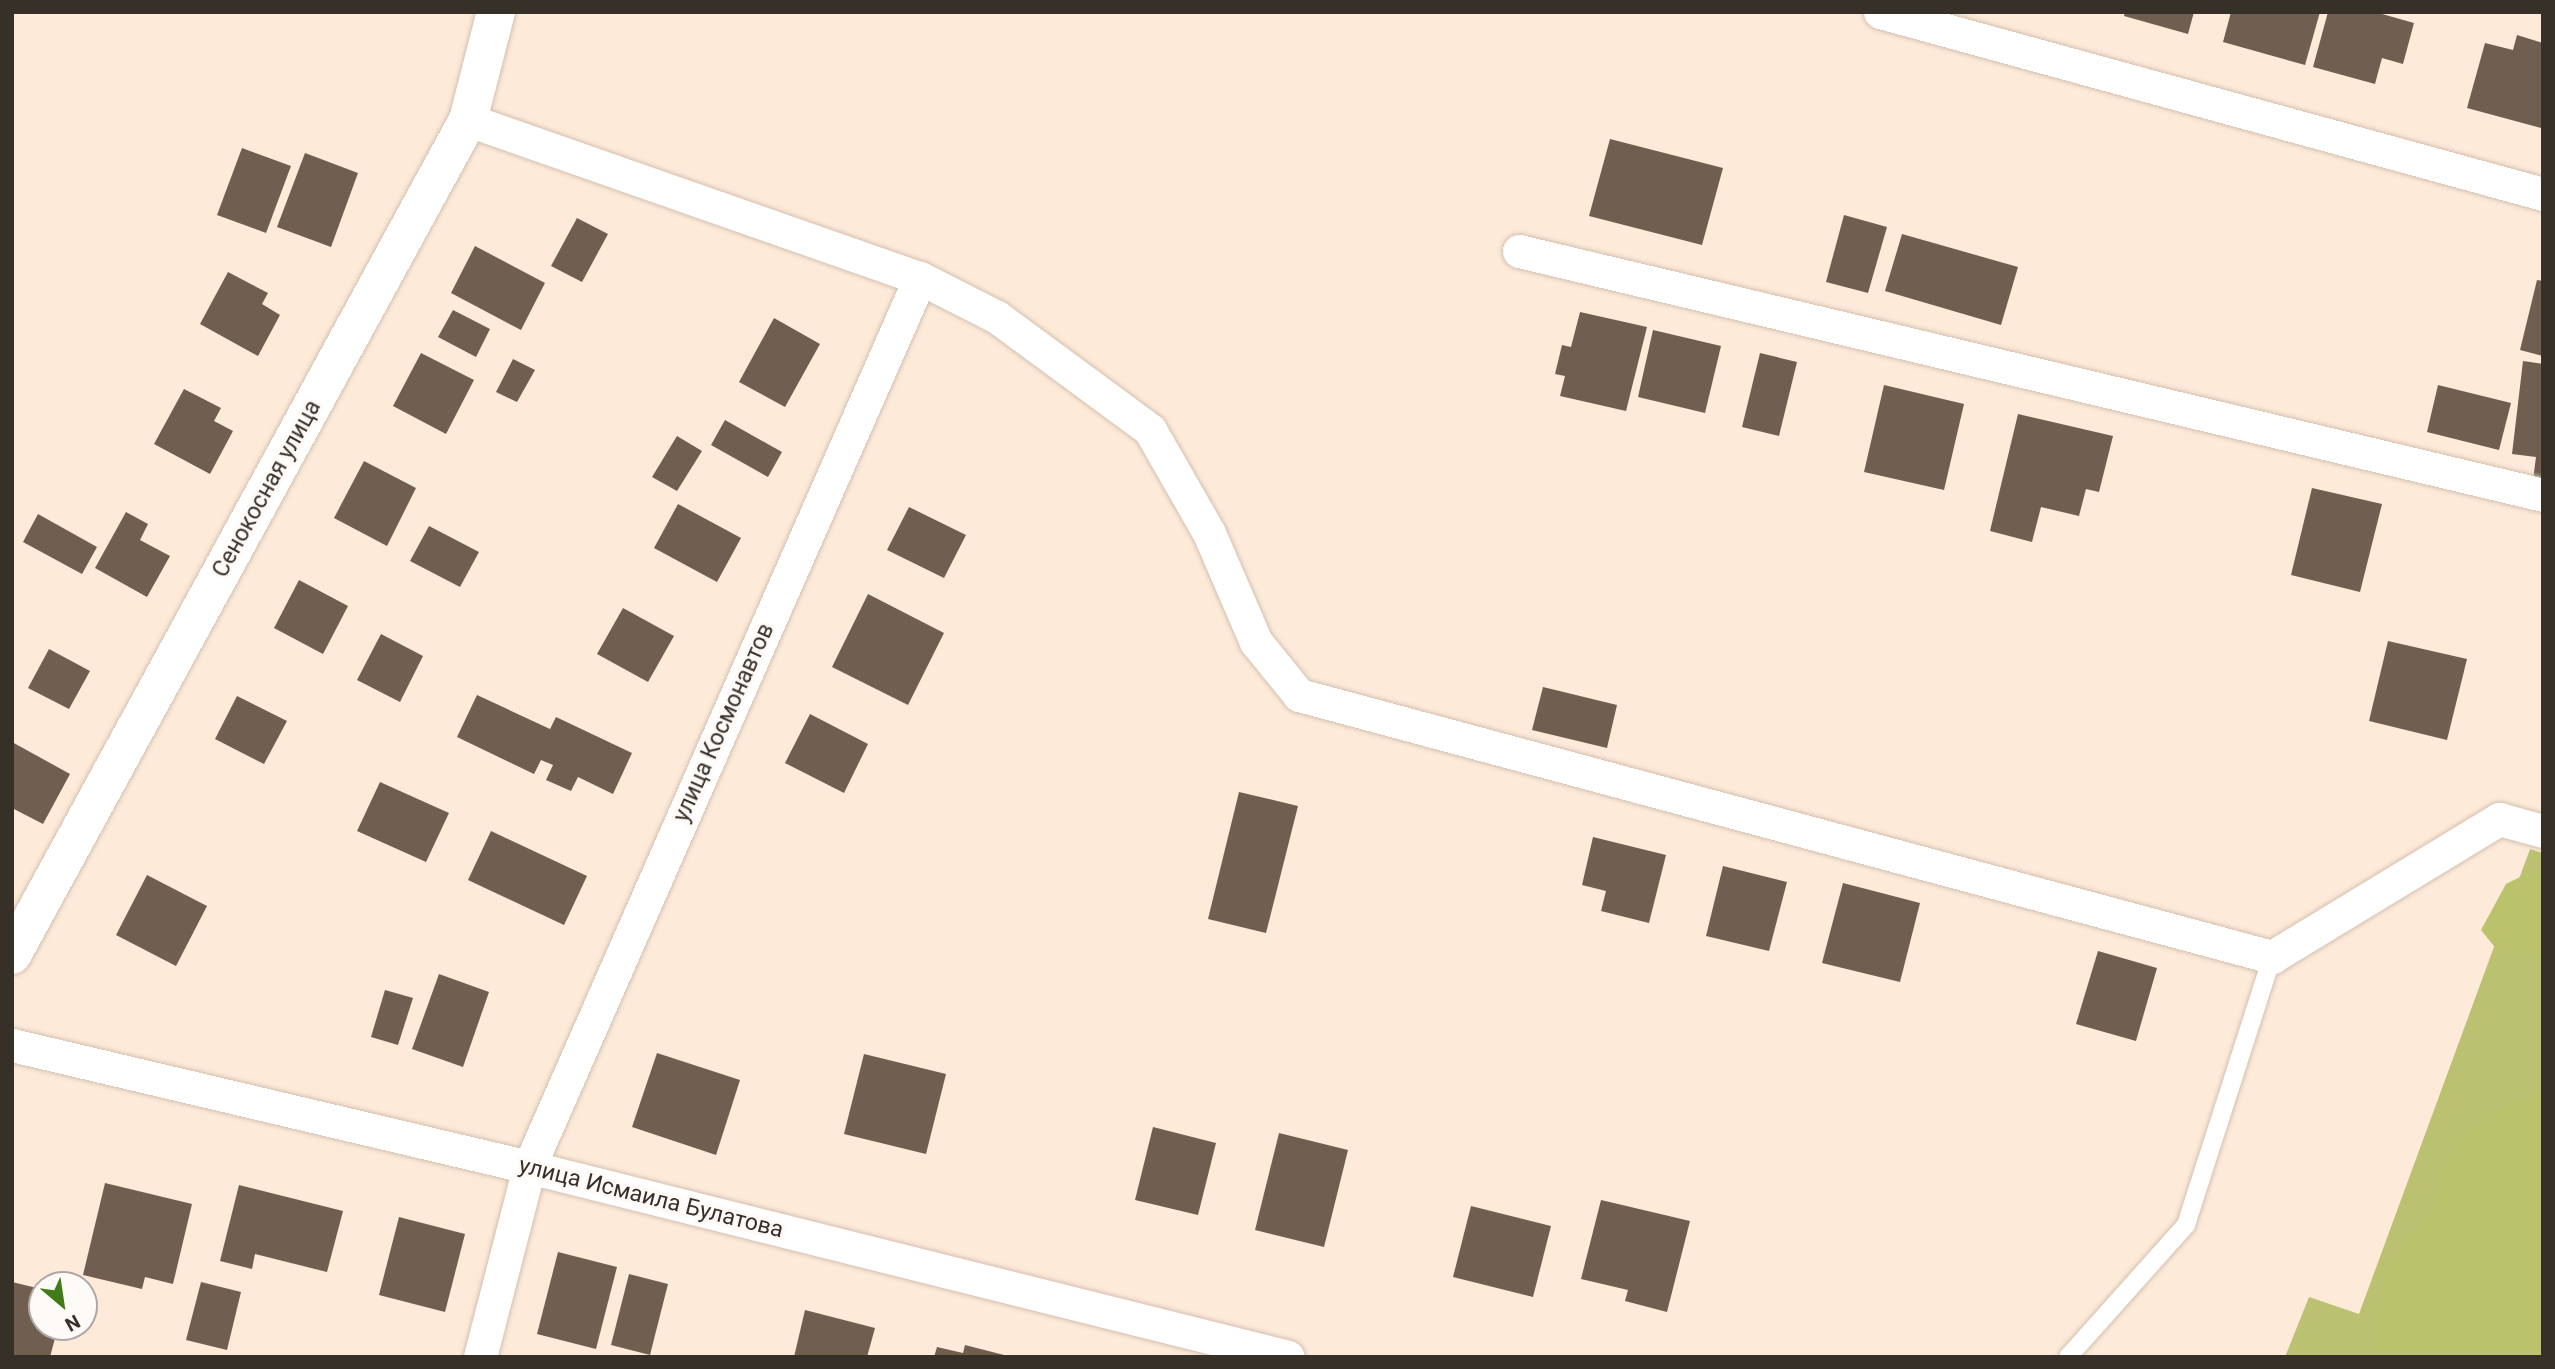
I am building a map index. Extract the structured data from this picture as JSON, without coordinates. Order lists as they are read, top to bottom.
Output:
{
  "streets": {
    "street": ["Сенокосная улица", "улица Космонавтов", "улица Исмаила Булатова"]
  },
  "crossings": [
    ["улица Космонавтов", "улица Исмаила Булатова"]
  ],
  "north": "bottom right"
}
